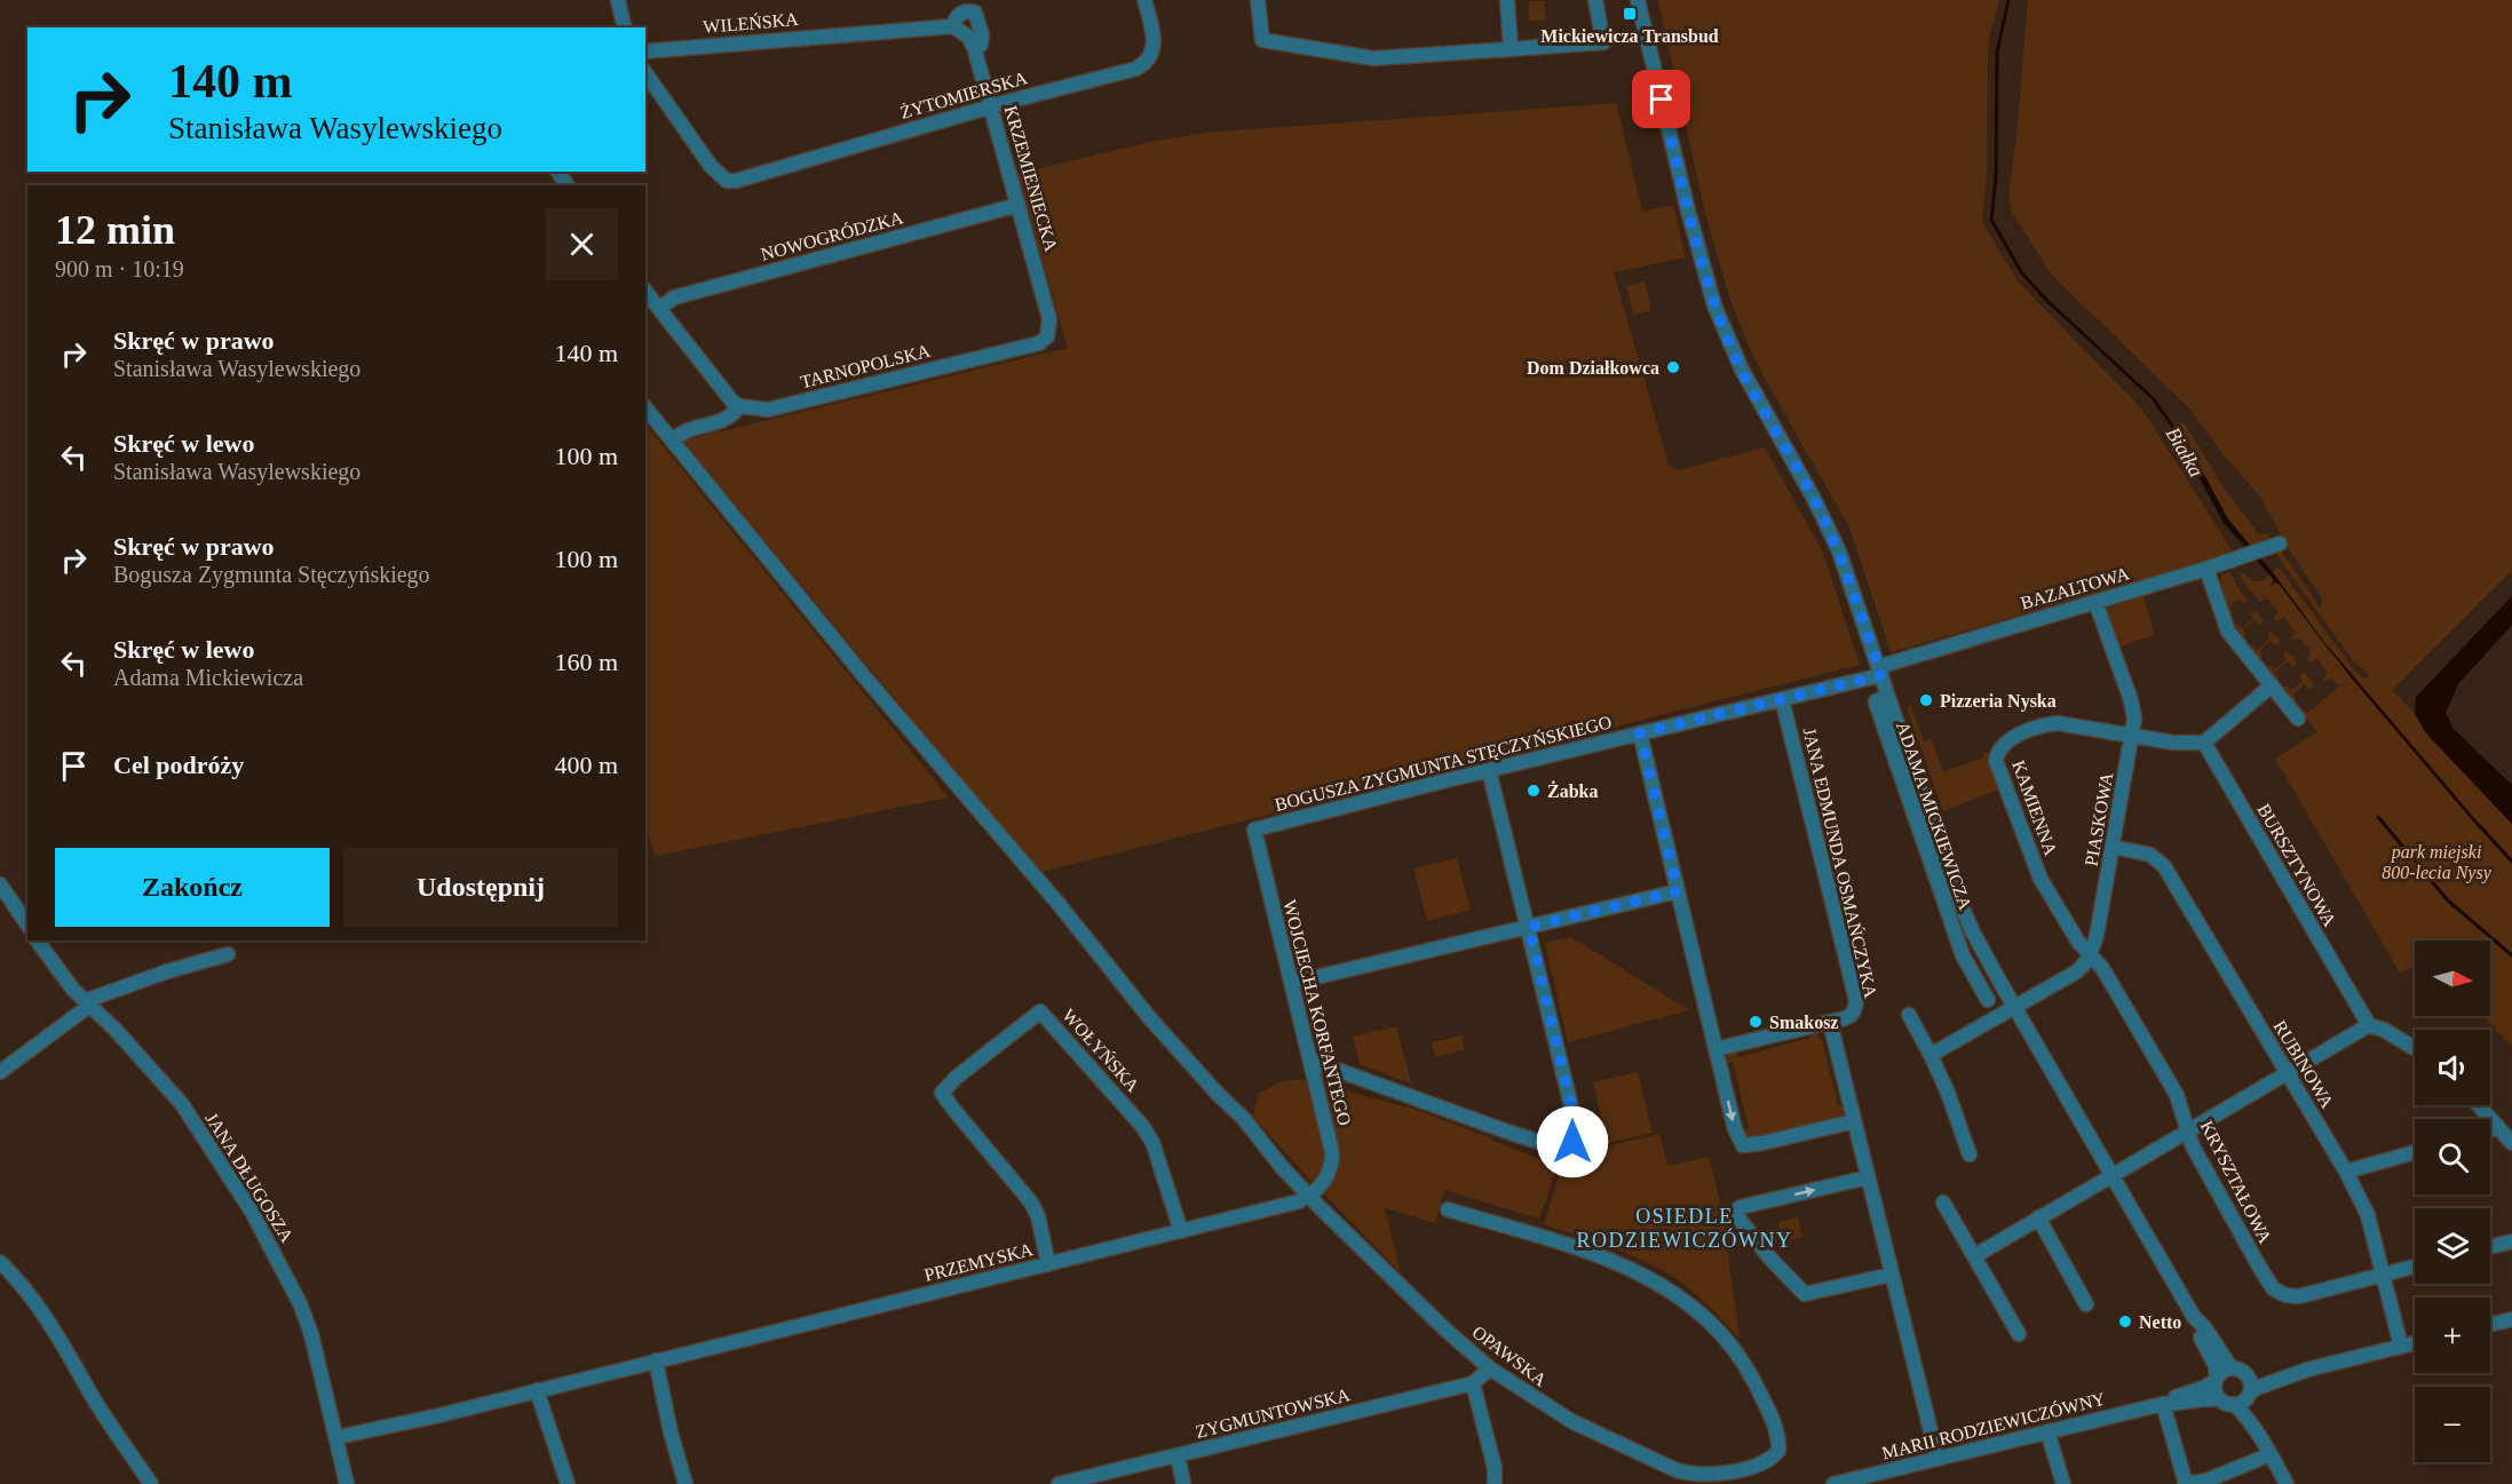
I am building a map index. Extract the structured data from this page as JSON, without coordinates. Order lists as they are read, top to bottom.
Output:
{
  "streets": {
    "street": [
      "WILEŃSKA",
      "ŻYTOMIERSKA",
      "KRZEMIENIECKA",
      "NOWOGRÓDZKA",
      "TARNOPOLSKA",
      "BAZALTOWA",
      "BOGUSZA ZYGMUNTA STĘCZYŃSKIEGO",
      "KAMIENNA",
      "ADAMA MICKIEWICZA",
      "PIASKOWA",
      "JANA EDMUNDA OSMAŃCZYKA",
      "BURSZTYNOWA",
      "WOJCIECHA KORFANTEGO",
      "WOŁYŃSKA",
      "RUBINOWA",
      "JANA DŁUGOSZA",
      "KRYSZTAŁOWA",
      "PRZEMYSKA",
      "OPAWSKA",
      "ZYGMUNTOWSKA",
      "MARII RODZIEWICZÓWNY"
    ]
  },
  "crossings": [
    ["WILEŃSKA", "KRZEMIENIECKA"],
    ["ŻYTOMIERSKA", "KRZEMIENIECKA"],
    ["KRZEMIENIECKA", "NOWOGRÓDZKA"],
    ["KRZEMIENIECKA", "TARNOPOLSKA"],
    ["BAZALTOWA", "BOGUSZA ZYGMUNTA STĘCZYŃSKIEGO"],
    ["BAZALTOWA", "ADAMA MICKIEWICZA"],
    ["BAZALTOWA", "PIASKOWA"],
    ["BOGUSZA ZYGMUNTA STĘCZYŃSKIEGO", "ADAMA MICKIEWICZA"],
    ["BOGUSZA ZYGMUNTA STĘCZYŃSKIEGO", "JANA EDMUNDA OSMAŃCZYKA"],
    ["BOGUSZA ZYGMUNTA STĘCZYŃSKIEGO", "WOJCIECHA KORFANTEGO"],
    ["KAMIENNA", "PIASKOWA"],
    ["KAMIENNA", "BURSZTYNOWA"],
    ["KAMIENNA", "KRYSZTAŁOWA"],
    ["ADAMA MICKIEWICZA", "MARII RODZIEWICZÓWNY"],
    ["PIASKOWA", "RUBINOWA"],
    ["PIASKOWA", "KRYSZTAŁOWA"],
    ["WOJCIECHA KORFANTEGO", "PRZEMYSKA"],
    ["WOJCIECHA KORFANTEGO", "OPAWSKA"],
    ["WOŁYŃSKA", "PRZEMYSKA"],
    ["RUBINOWA", "KRYSZTAŁOWA"],
    ["JANA DŁUGOSZA", "PRZEMYSKA"],
    ["PRZEMYSKA", "OPAWSKA"],
    ["OPAWSKA", "ZYGMUNTOWSKA"]
  ],
  "districts": ["OSIEDLE RODZIEWICZÓWNY"],
  "water": ["Białka"],
  "parks": ["park miejski 800-lecia Nysy"],
  "places": {
    "transit": ["Mickiewicza Transbud"],
    "other": [
      "Dom Działkowca",
      "Pizzeria Nyska",
      "Żabka",
      "Smakosz",
      "Netto"
    ]
  },
  "north": "right",
  "page": {
    "turn": ["140 m", "Stanisława Wasylewskiego"],
    "heading": ["12 min", "900 m · 10:19"],
    "list": [
      {
        "name": "Skręć w prawo",
        "note": "Stanisława Wasylewskiego",
        "value": "140 m"
      },
      {
        "name": "Skręć w lewo",
        "note": "Stanisława Wasylewskiego",
        "value": "100 m"
      },
      {
        "name": "Skręć w prawo",
        "note": "Bogusza Zygmunta Stęczyńskiego",
        "value": "100 m"
      },
      {
        "name": "Skręć w lewo",
        "note": "Adama Mickiewicza",
        "value": "160 m"
      },
      {
        "name": "Cel podróży",
        "value": "400 m"
      }
    ],
    "buttons": ["Zakończ", "Udostępnij"],
    "map_buttons": ["+", "−"]
  }
}
